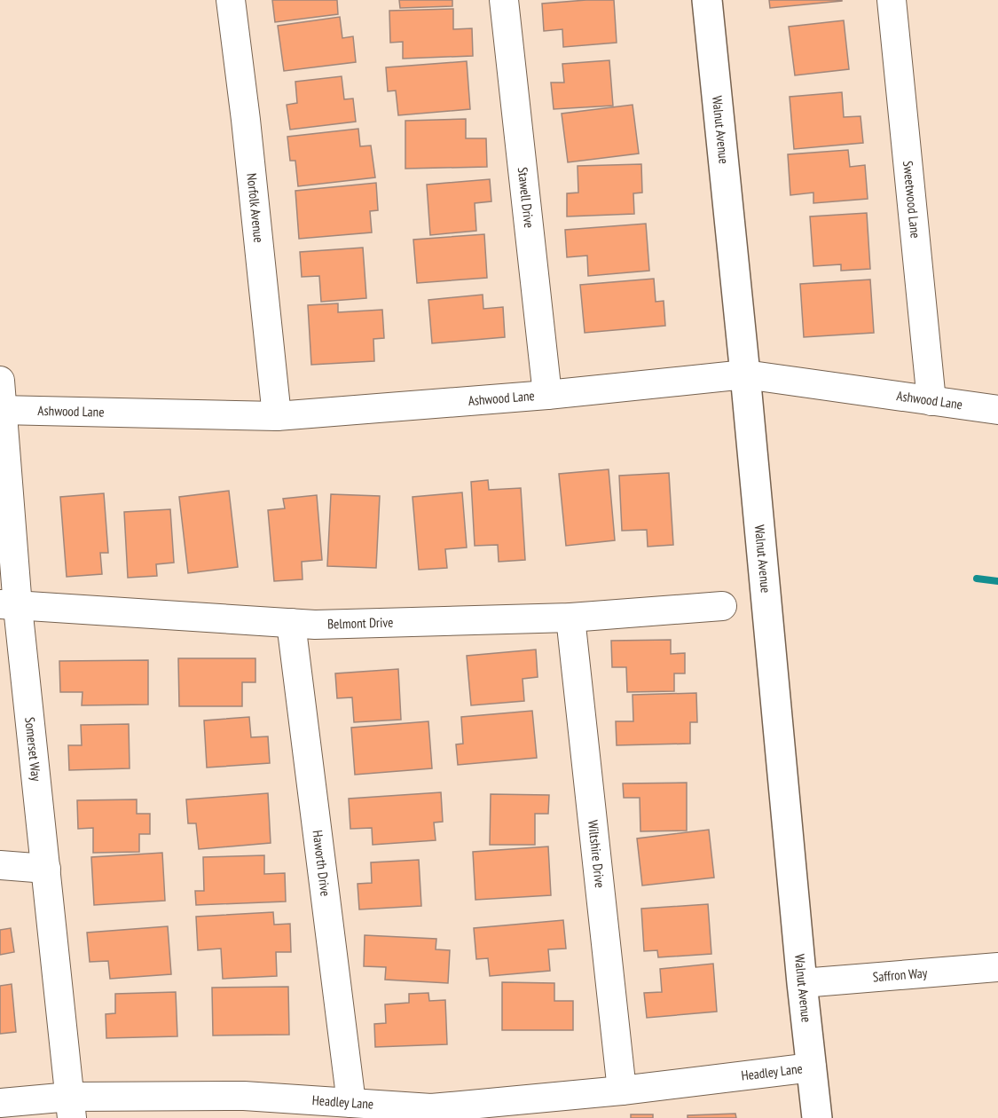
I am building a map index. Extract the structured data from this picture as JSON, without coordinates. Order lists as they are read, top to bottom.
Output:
{
  "streets": {
    "street": [
      "Walnut Avenue",
      "Stawell Drive",
      "Sweetwood Lane",
      "Norfolk Avenue",
      "Ashwood Lane",
      "Belmont Drive",
      "Somerset Way",
      "Wiltshire Drive",
      "Haworth Drive",
      "Saffron Way",
      "Headley Lane"
    ]
  },
  "crossings": [
    ["Walnut Avenue", "Ashwood Lane"],
    ["Walnut Avenue", "Saffron Way"],
    ["Walnut Avenue", "Headley Lane"],
    ["Stawell Drive", "Ashwood Lane"],
    ["Sweetwood Lane", "Ashwood Lane"],
    ["Norfolk Avenue", "Ashwood Lane"],
    ["Ashwood Lane", "Somerset Way"],
    ["Belmont Drive", "Somerset Way"],
    ["Belmont Drive", "Wiltshire Drive"],
    ["Belmont Drive", "Haworth Drive"],
    ["Somerset Way", "Headley Lane"],
    ["Wiltshire Drive", "Headley Lane"],
    ["Haworth Drive", "Headley Lane"]
  ]
}
